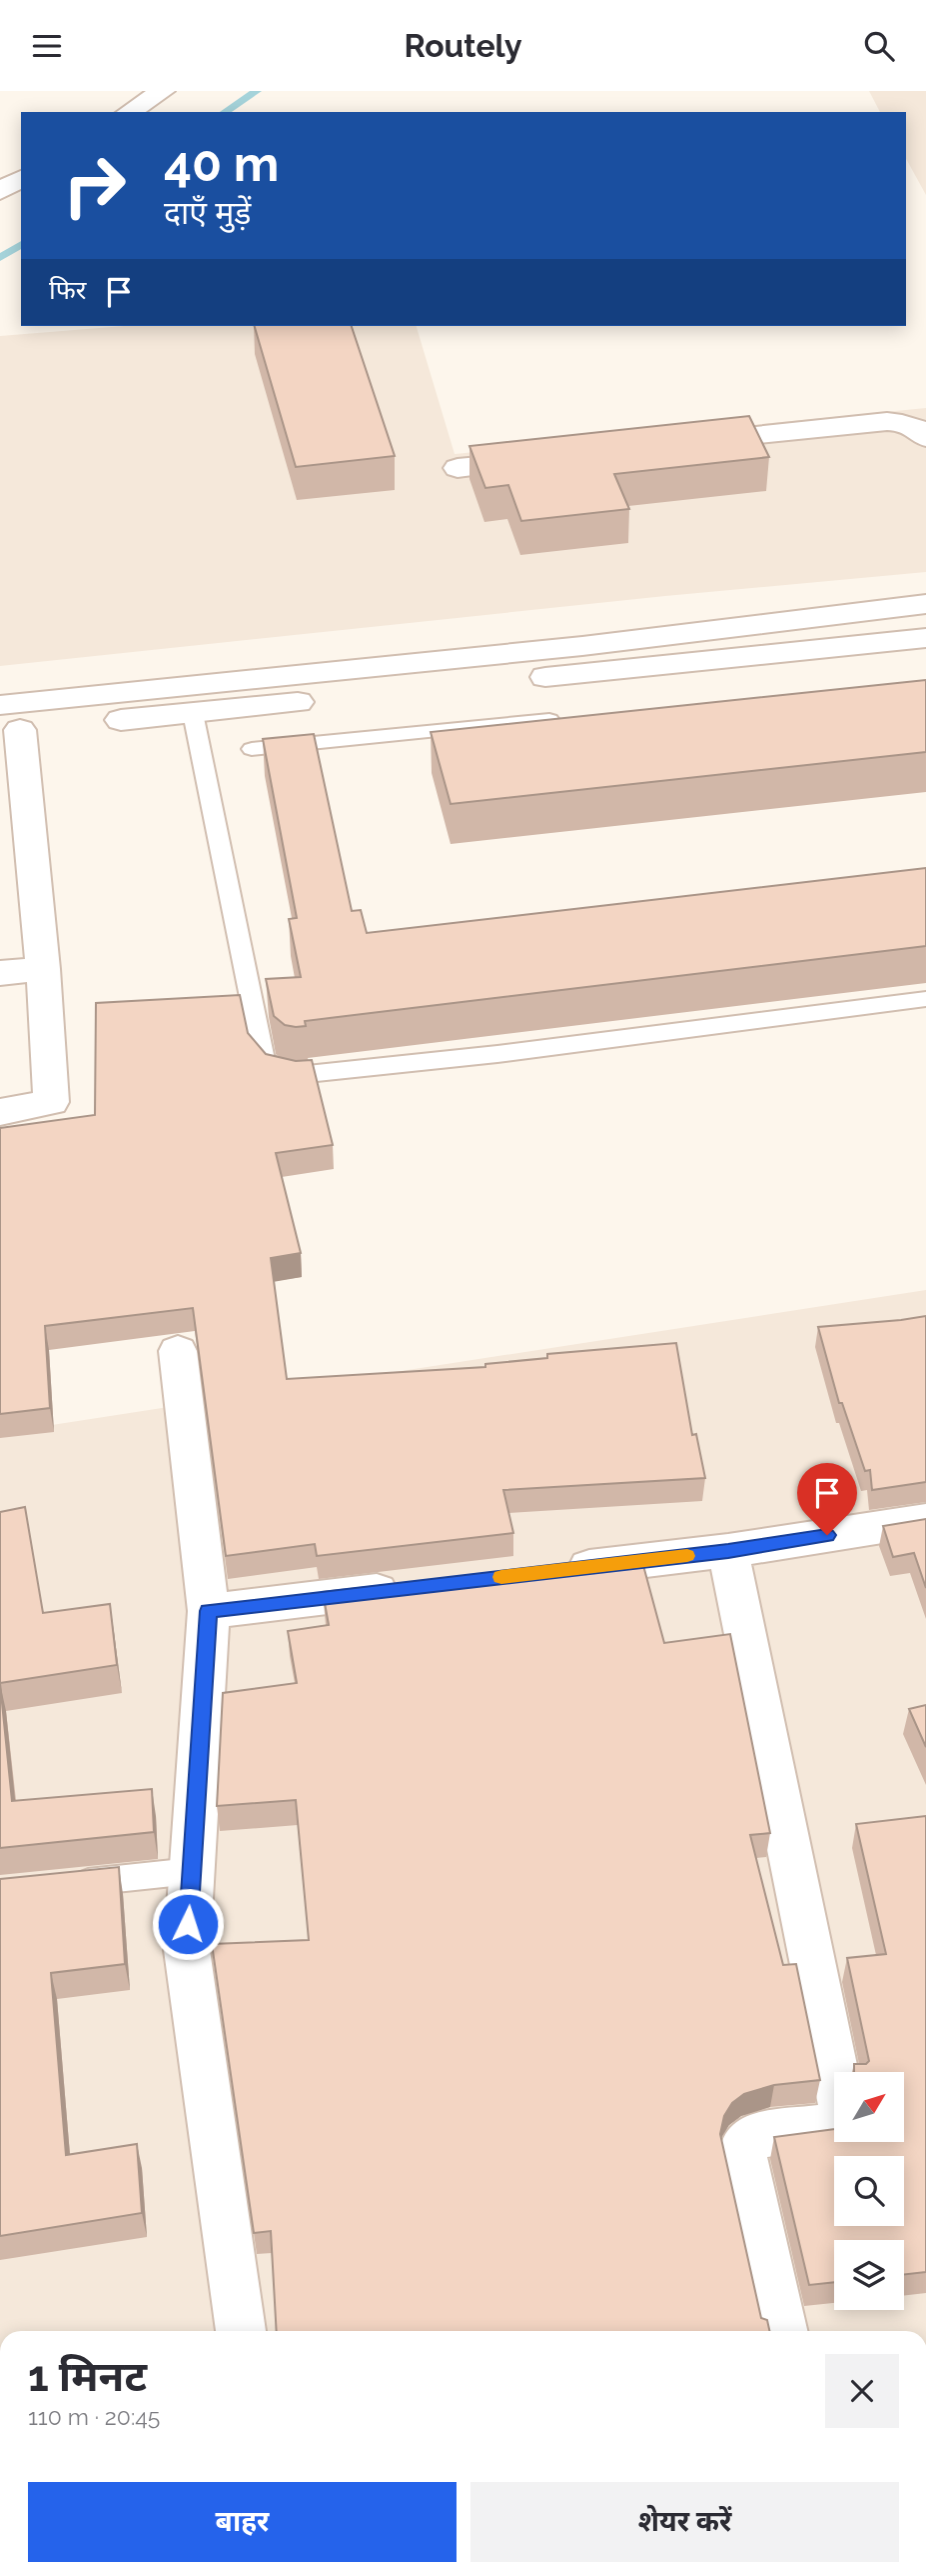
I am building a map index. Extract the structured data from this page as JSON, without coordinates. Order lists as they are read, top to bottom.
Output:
{
  "north": "top right",
  "page": {
    "header": "Routely",
    "turn": ["40 m", "दाएँ मुड़ें"],
    "then": "फिर",
    "heading": ["1 मिनट", "110 m · 20:45"],
    "buttons": ["बाहर", "शेयर करें"]
  }
}
